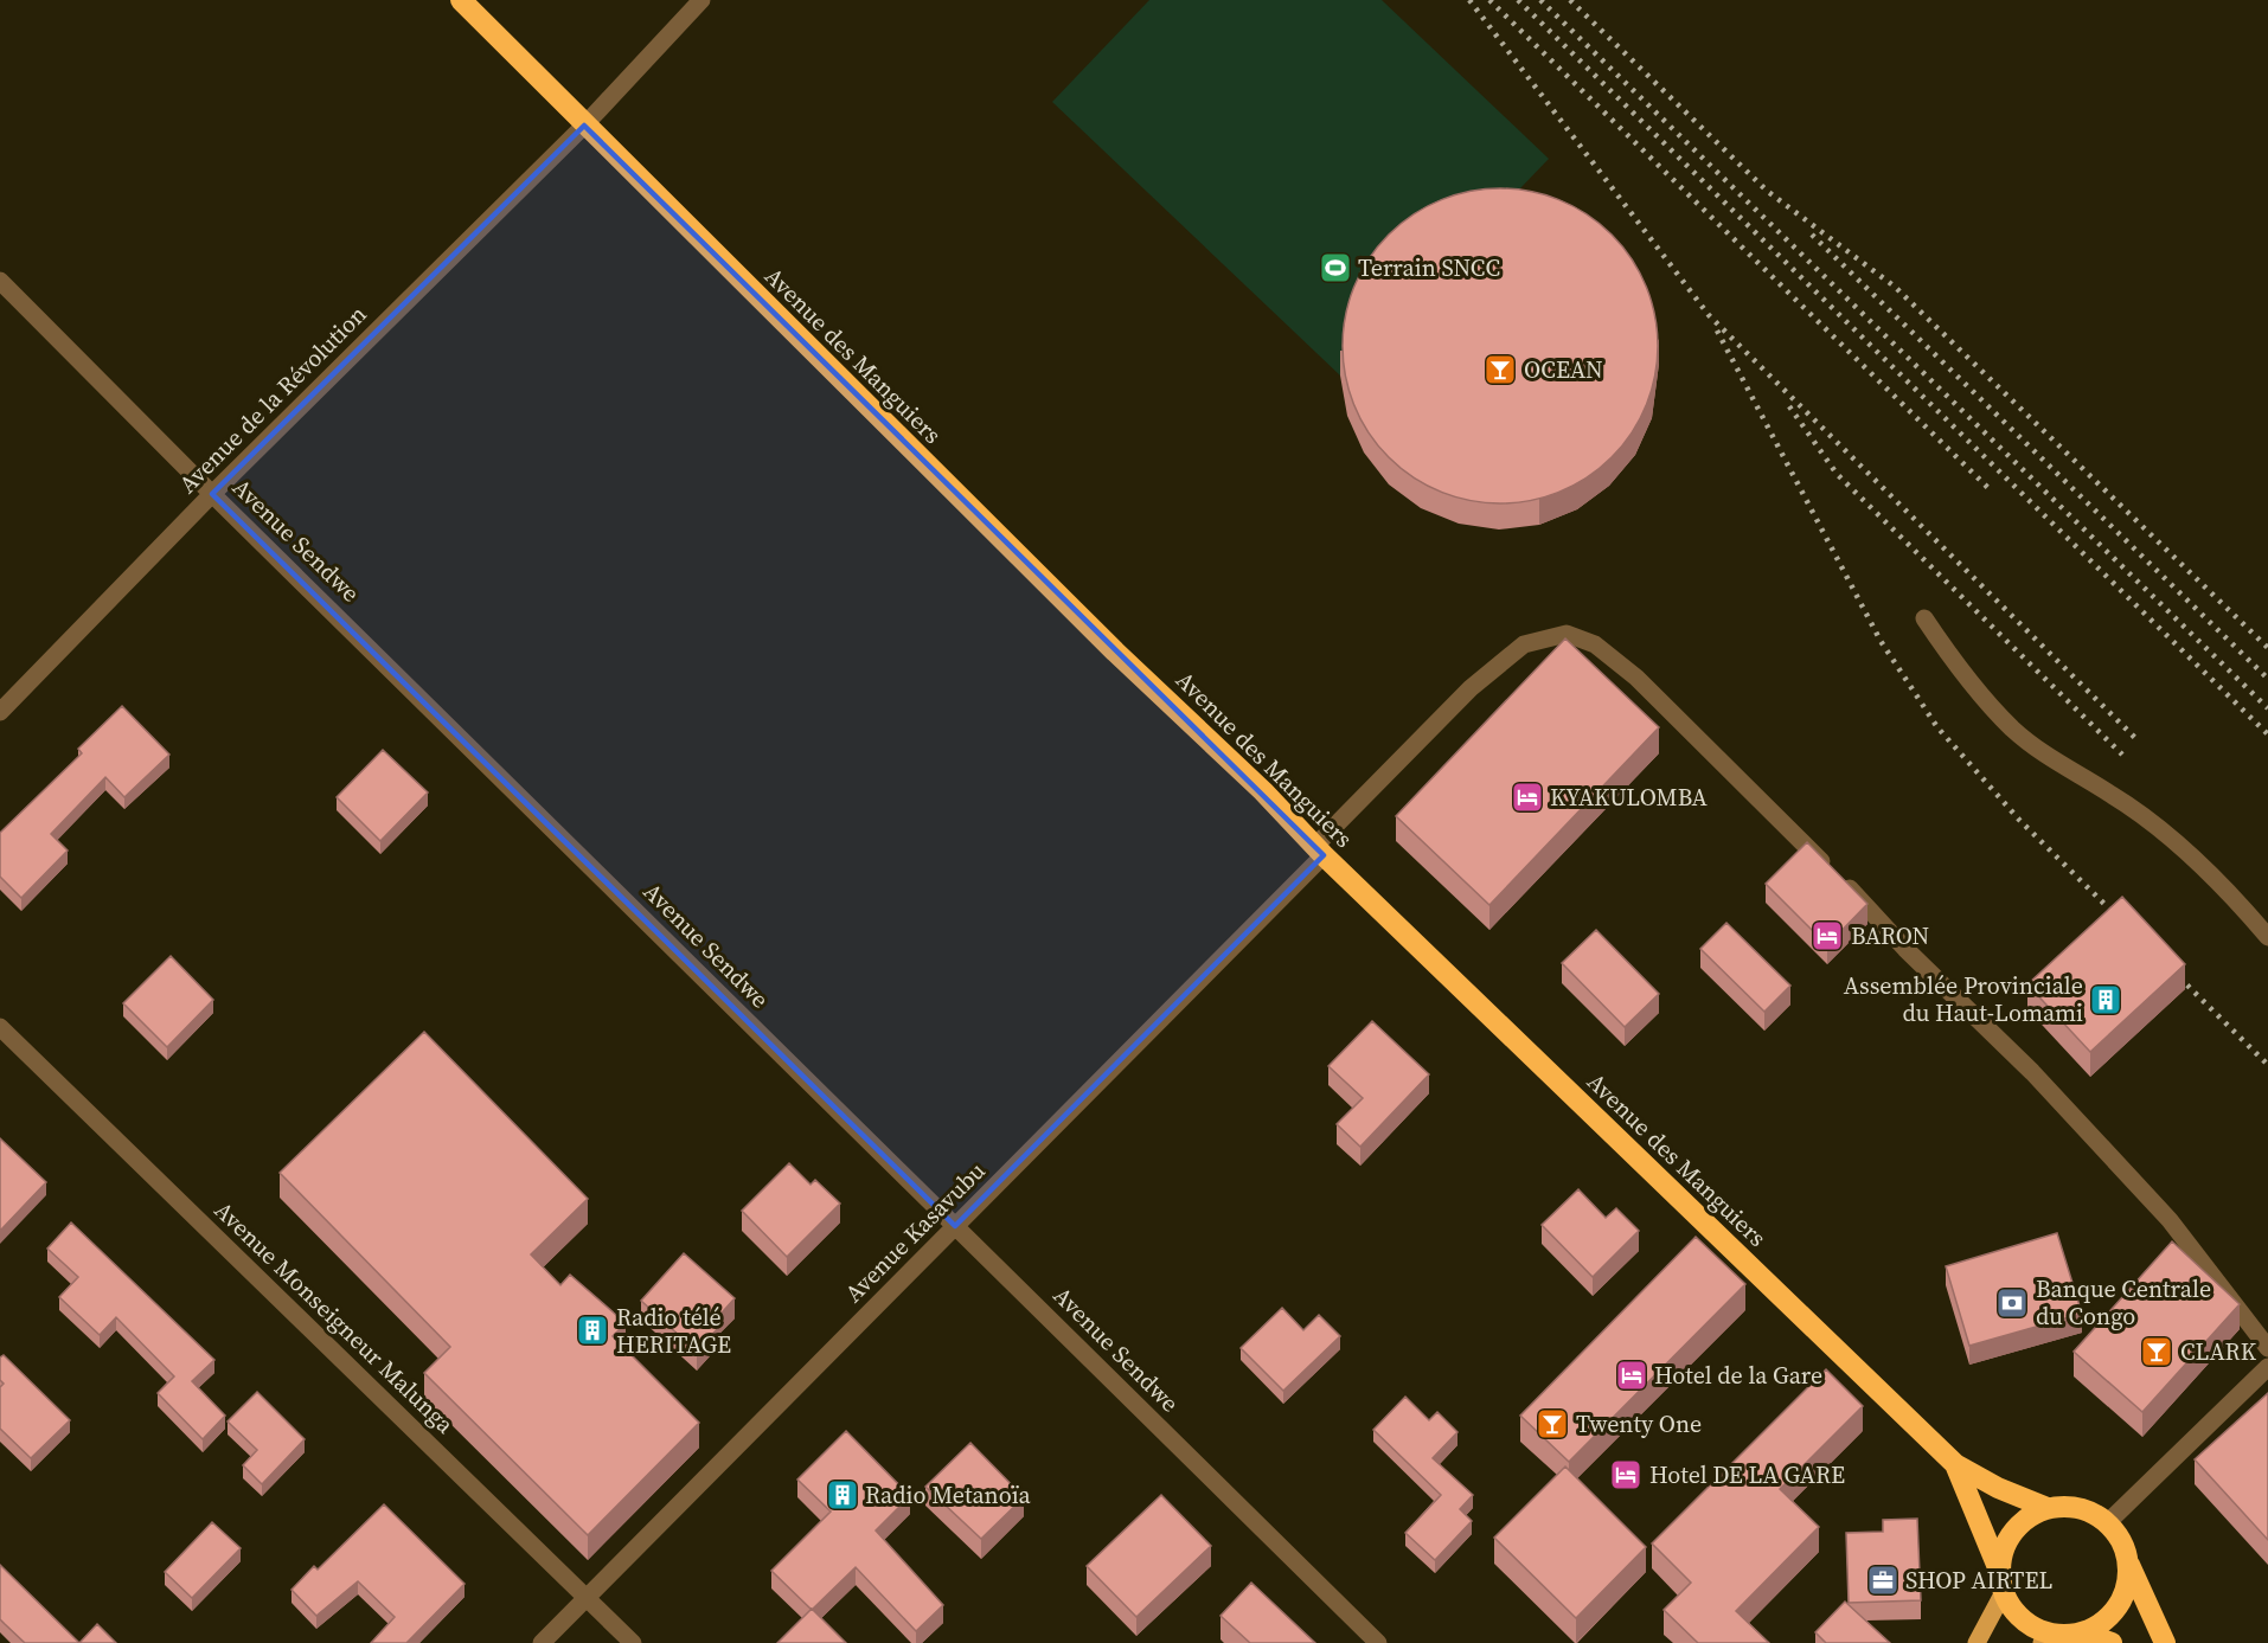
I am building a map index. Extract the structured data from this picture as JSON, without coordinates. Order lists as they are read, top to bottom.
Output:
{
  "streets": {
    "highway": ["Avenue des Manguiers"],
    "street": [
      "Avenue de la Révolution",
      "Avenue Sendwe",
      "Avenue Kasavubu",
      "Avenue Monseigneur Malunga"
    ]
  },
  "crossings": [
    ["Avenue des Manguiers", "Avenue de la Révolution"],
    ["Avenue des Manguiers", "Avenue Kasavubu"],
    ["Avenue de la Révolution", "Avenue Sendwe"],
    ["Avenue Sendwe", "Avenue Kasavubu"],
    ["Avenue Kasavubu", "Avenue Monseigneur Malunga"]
  ],
  "places": {
    "sports": ["Terrain SNCC"],
    "bar": ["OCEAN", "CLARK", "Twenty One"],
    "hotel": [
      "KYAKULOMBA",
      "BARON",
      "Hotel de la Gare",
      "Hotel DE LA GARE"
    ],
    "building": ["Assemblée Provinciale du Haut-Lomami", "Radio télé HERITAGE", "Radio Metanoïa"],
    "bank": ["Banque Centrale du Congo"],
    "office": ["SHOP AIRTEL"]
  }
}
